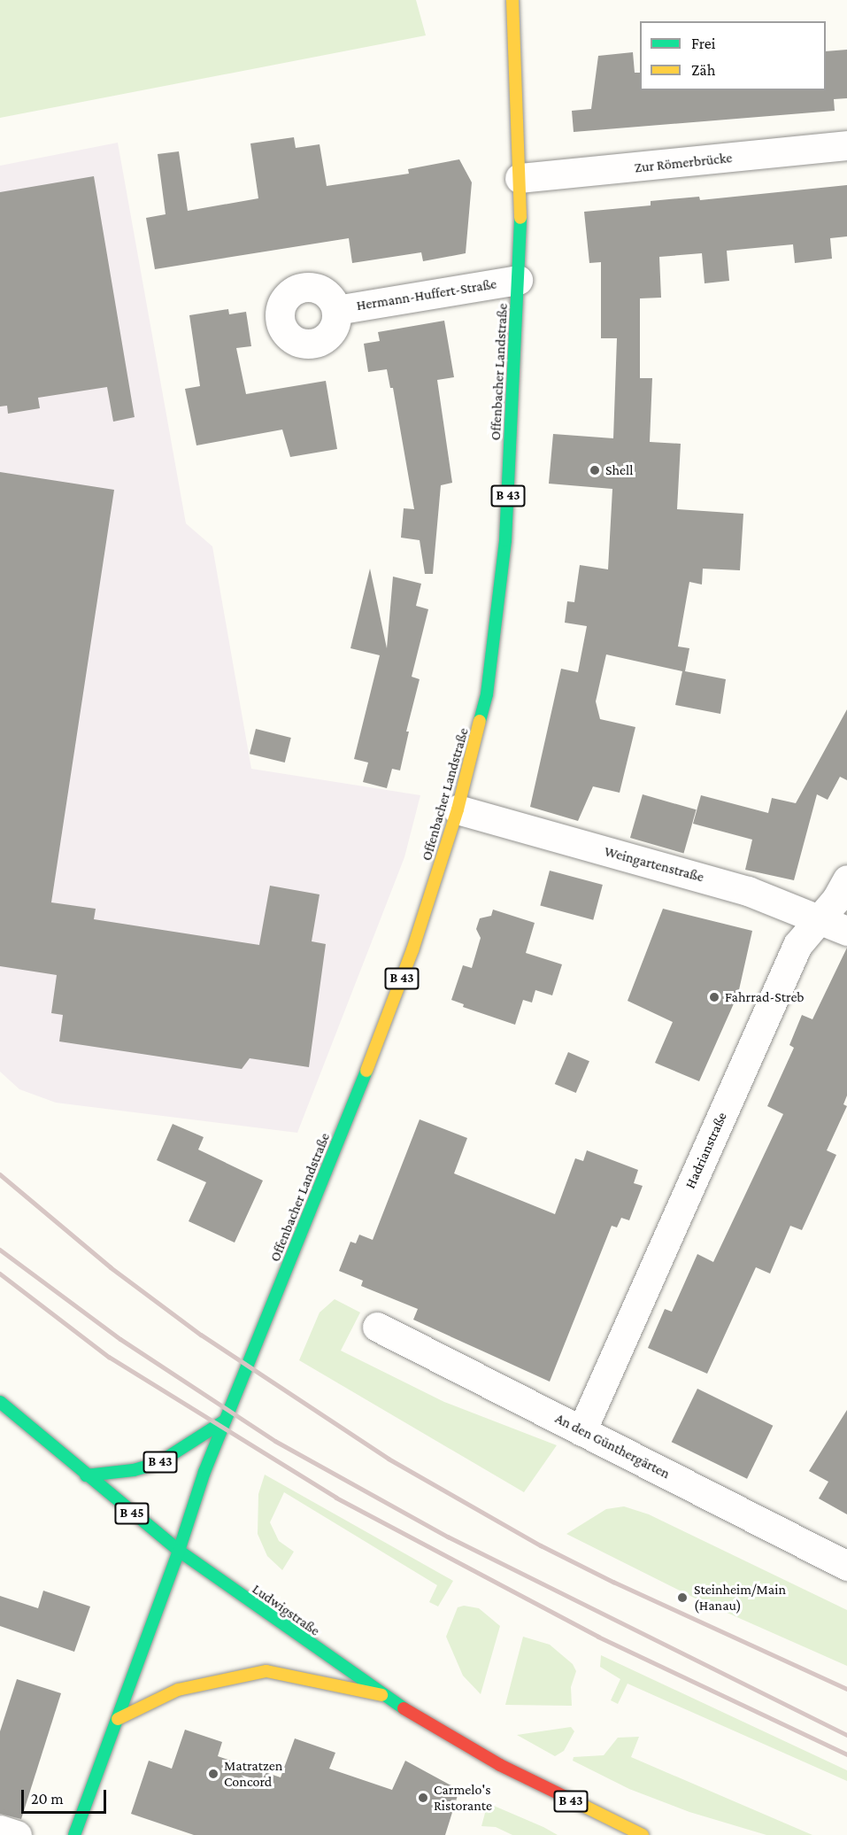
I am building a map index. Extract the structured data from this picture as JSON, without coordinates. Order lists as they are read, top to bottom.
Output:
{
  "streets": {
    "main road": [
      "Offenbacher Landstraße",
      "B 43",
      "B 45",
      "Ludwigstraße"
    ],
    "street": [
      "Zur Römerbrücke",
      "Hermann-Huffert-Straße",
      "Weingartenstraße",
      "Hadrianstraße",
      "An den Günthergärten"
    ]
  },
  "crossings": [
    ["Zur Römerbrücke", "Offenbacher Landstraße"],
    ["Hermann-Huffert-Straße", "Offenbacher Landstraße"],
    ["Offenbacher Landstraße", "B 43"],
    ["Offenbacher Landstraße", "Weingartenstraße"],
    ["Offenbacher Landstraße", "B 45"],
    ["Offenbacher Landstraße", "Ludwigstraße"],
    ["B 43", "B 45"],
    ["Weingartenstraße", "Hadrianstraße"],
    ["Hadrianstraße", "An den Günthergärten"],
    ["B 45", "Ludwigstraße"]
  ],
  "places": [
    "Shell",
    "Fahrrad-Streb",
    "Steinheim/Main (Hanau)",
    "Matratzen Concord",
    "Carmelo's Ristorante"
  ],
  "legend": ["Frei", "Zäh"],
  "scale_bar": "20 m"
}
